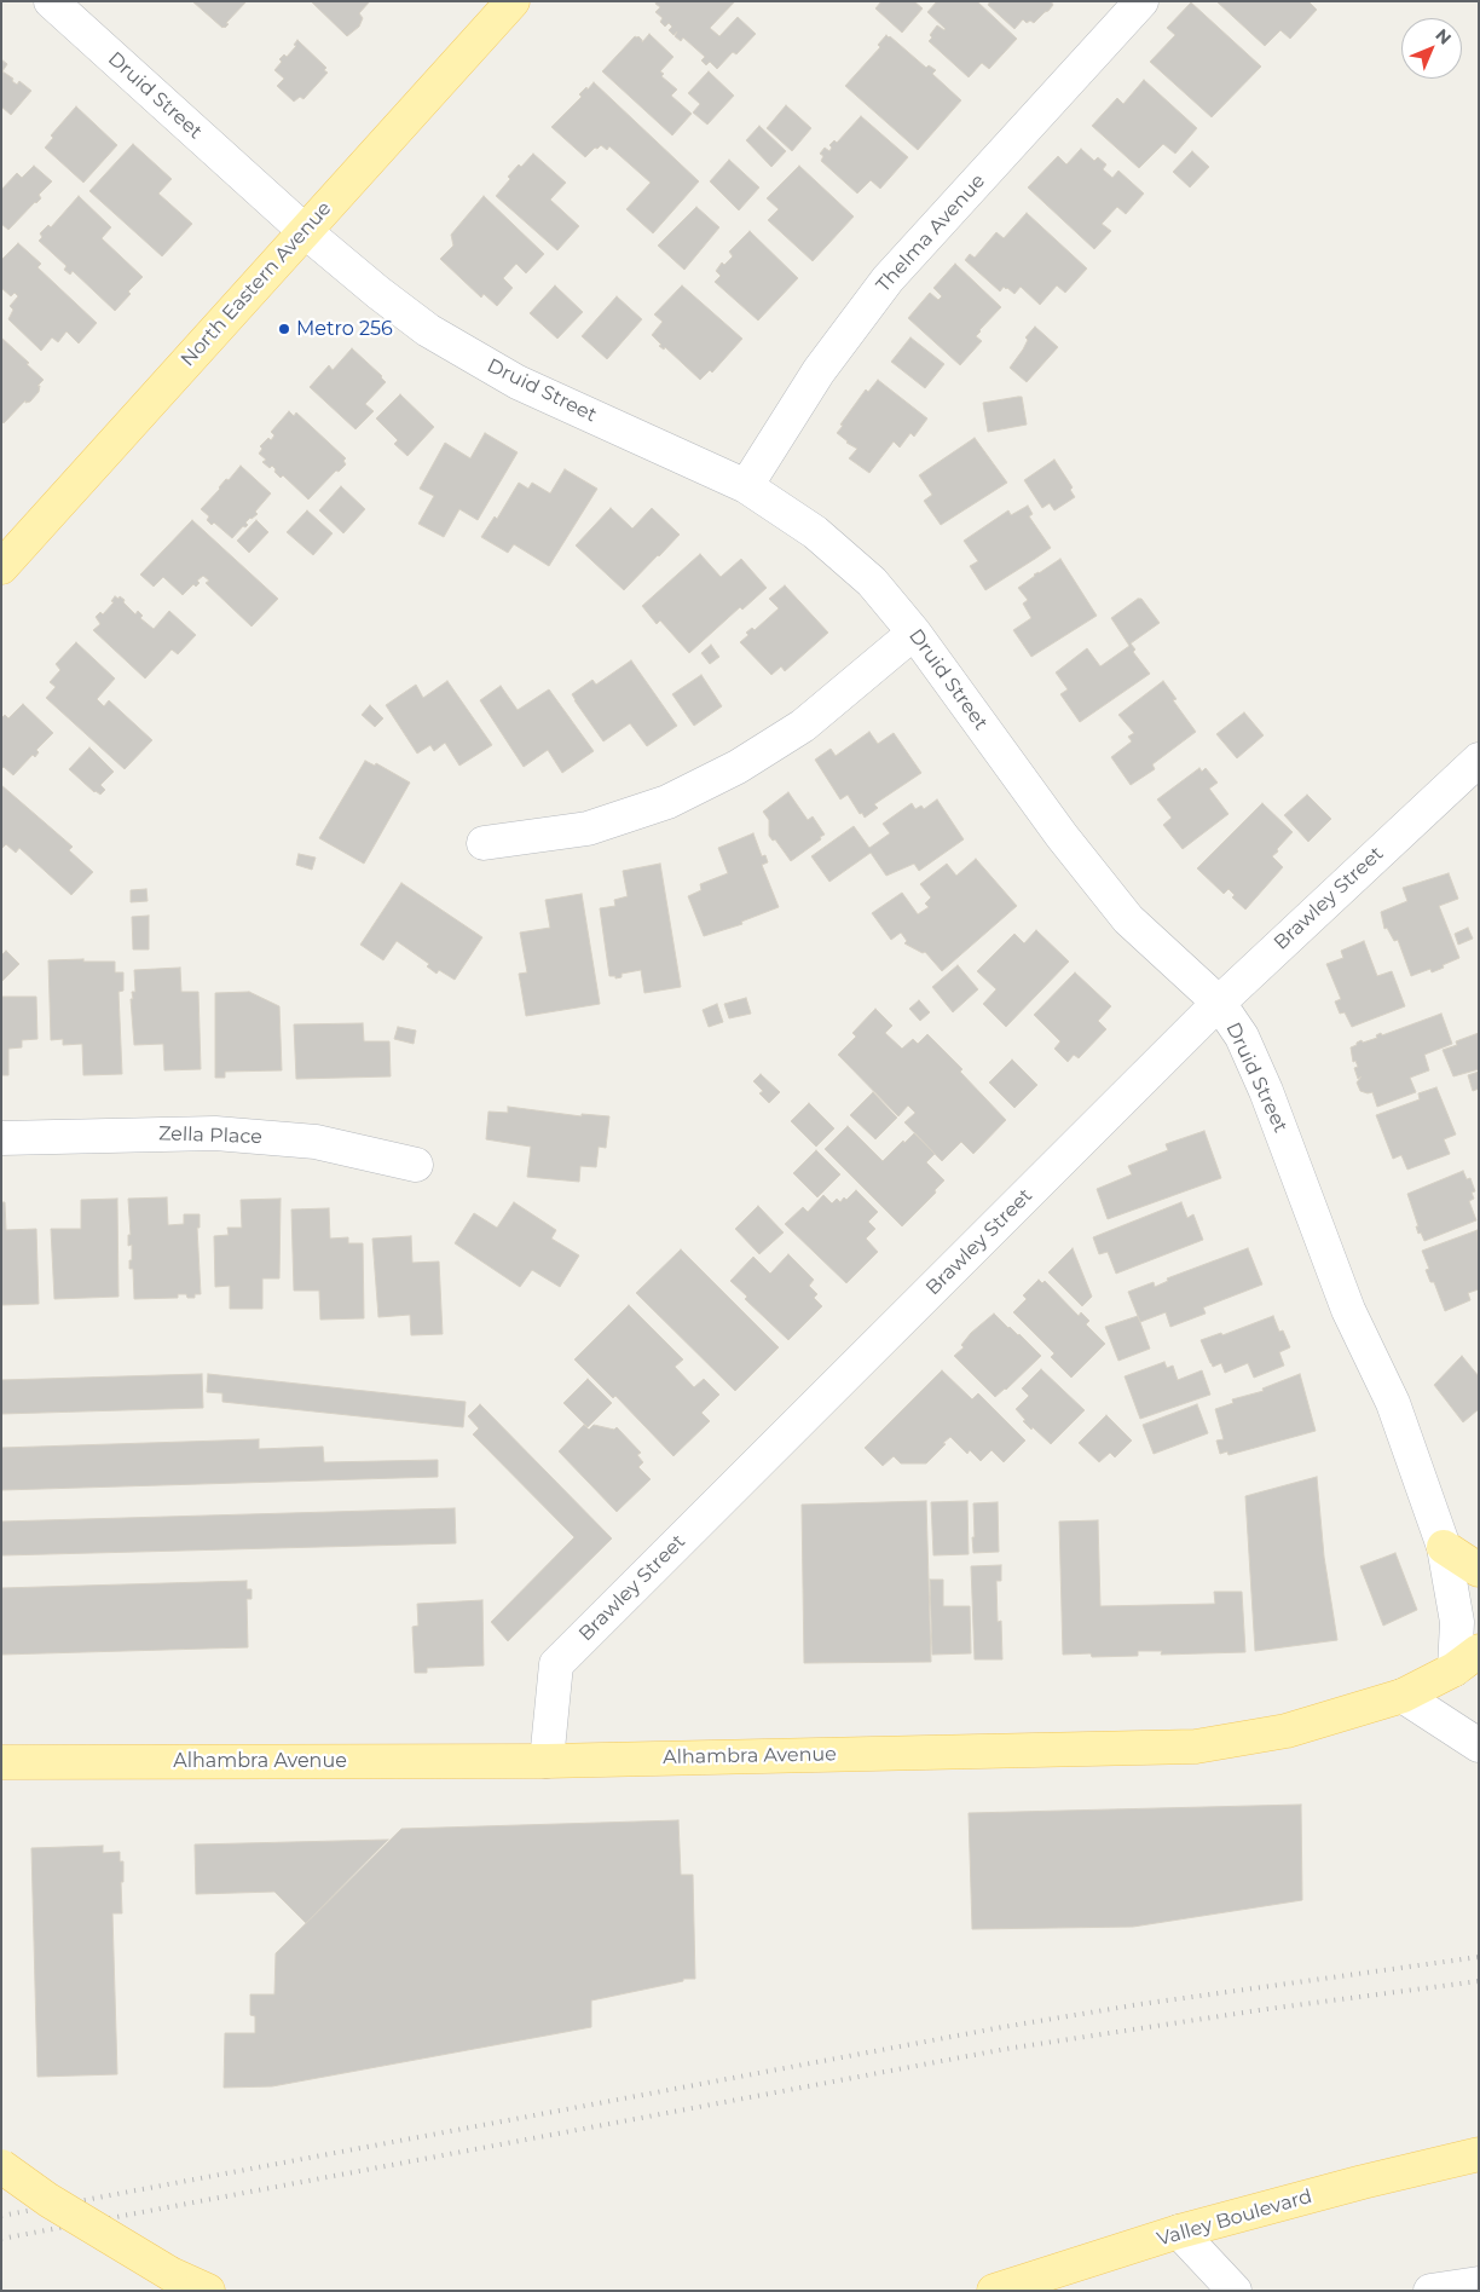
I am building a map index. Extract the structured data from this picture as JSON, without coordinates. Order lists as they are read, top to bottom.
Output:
{
  "streets": {
    "main road": ["North Eastern Avenue", "Alhambra Avenue", "Valley Boulevard"],
    "street": [
      "Druid Street",
      "Thelma Avenue",
      "Brawley Street",
      "Zella Place"
    ]
  },
  "crossings": [
    ["Druid Street", "Thelma Avenue"],
    ["Druid Street", "North Eastern Avenue"],
    ["Druid Street", "Brawley Street"],
    ["Druid Street", "Alhambra Avenue"],
    ["Brawley Street", "Alhambra Avenue"]
  ],
  "places": ["Metro 256"],
  "north": "top right"
}
